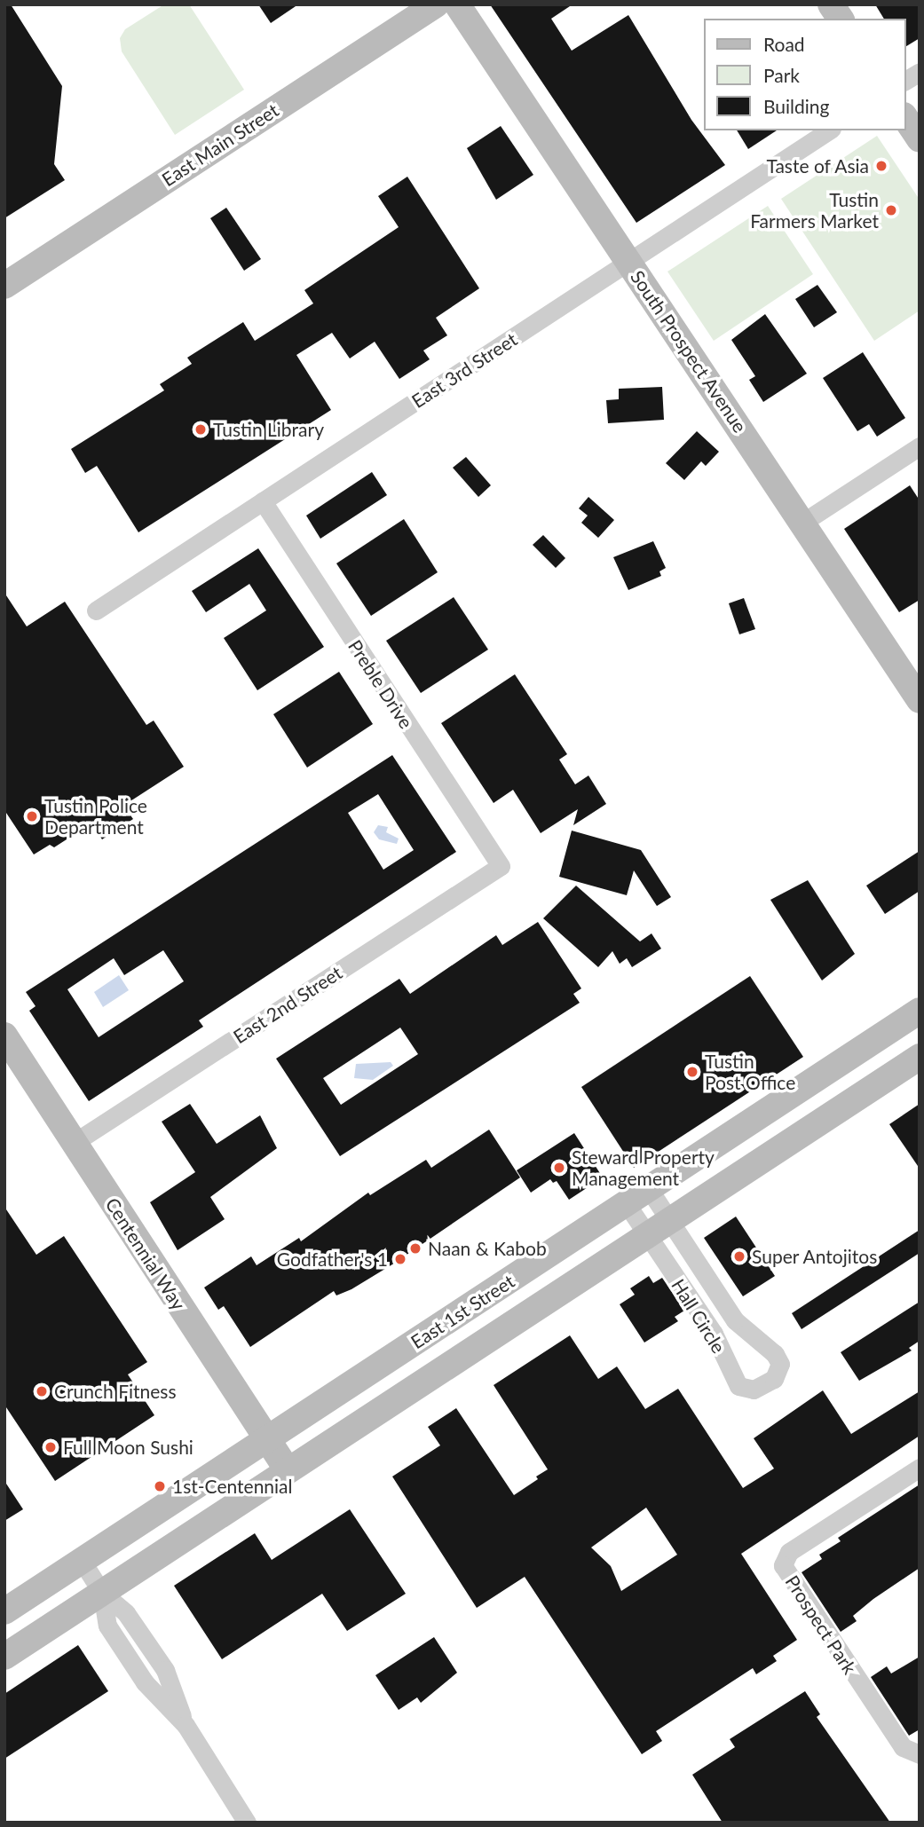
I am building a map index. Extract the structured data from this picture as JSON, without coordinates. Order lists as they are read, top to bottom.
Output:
{
  "streets": {
    "main road": [
      "East Main Street",
      "South Prospect Avenue",
      "Centennial Way",
      "East 1st Street"
    ],
    "street": [
      "East 3rd Street",
      "Preble Drive",
      "East 2nd Street",
      "Hall Circle",
      "Prospect Park"
    ]
  },
  "crossings": [
    ["South Prospect Avenue", "East 3rd Street"],
    ["East 3rd Street", "Preble Drive"],
    ["Preble Drive", "East 2nd Street"],
    ["East 2nd Street", "Centennial Way"],
    ["Centennial Way", "East 1st Street"],
    ["East 1st Street", "Hall Circle"]
  ],
  "places": [
    "Taste of Asia",
    "Tustin Farmers Market",
    "Tustin Library",
    "Tustin Police Department",
    "Tustin Post Office",
    "Steward Property Management",
    "Naan & Kabob",
    "Super Antojitos",
    "Godfather's 1",
    "Crunch Fitness",
    "Full Moon Sushi",
    "1st-Centennial"
  ],
  "legend": ["Road", "Park", "Building"]
}
